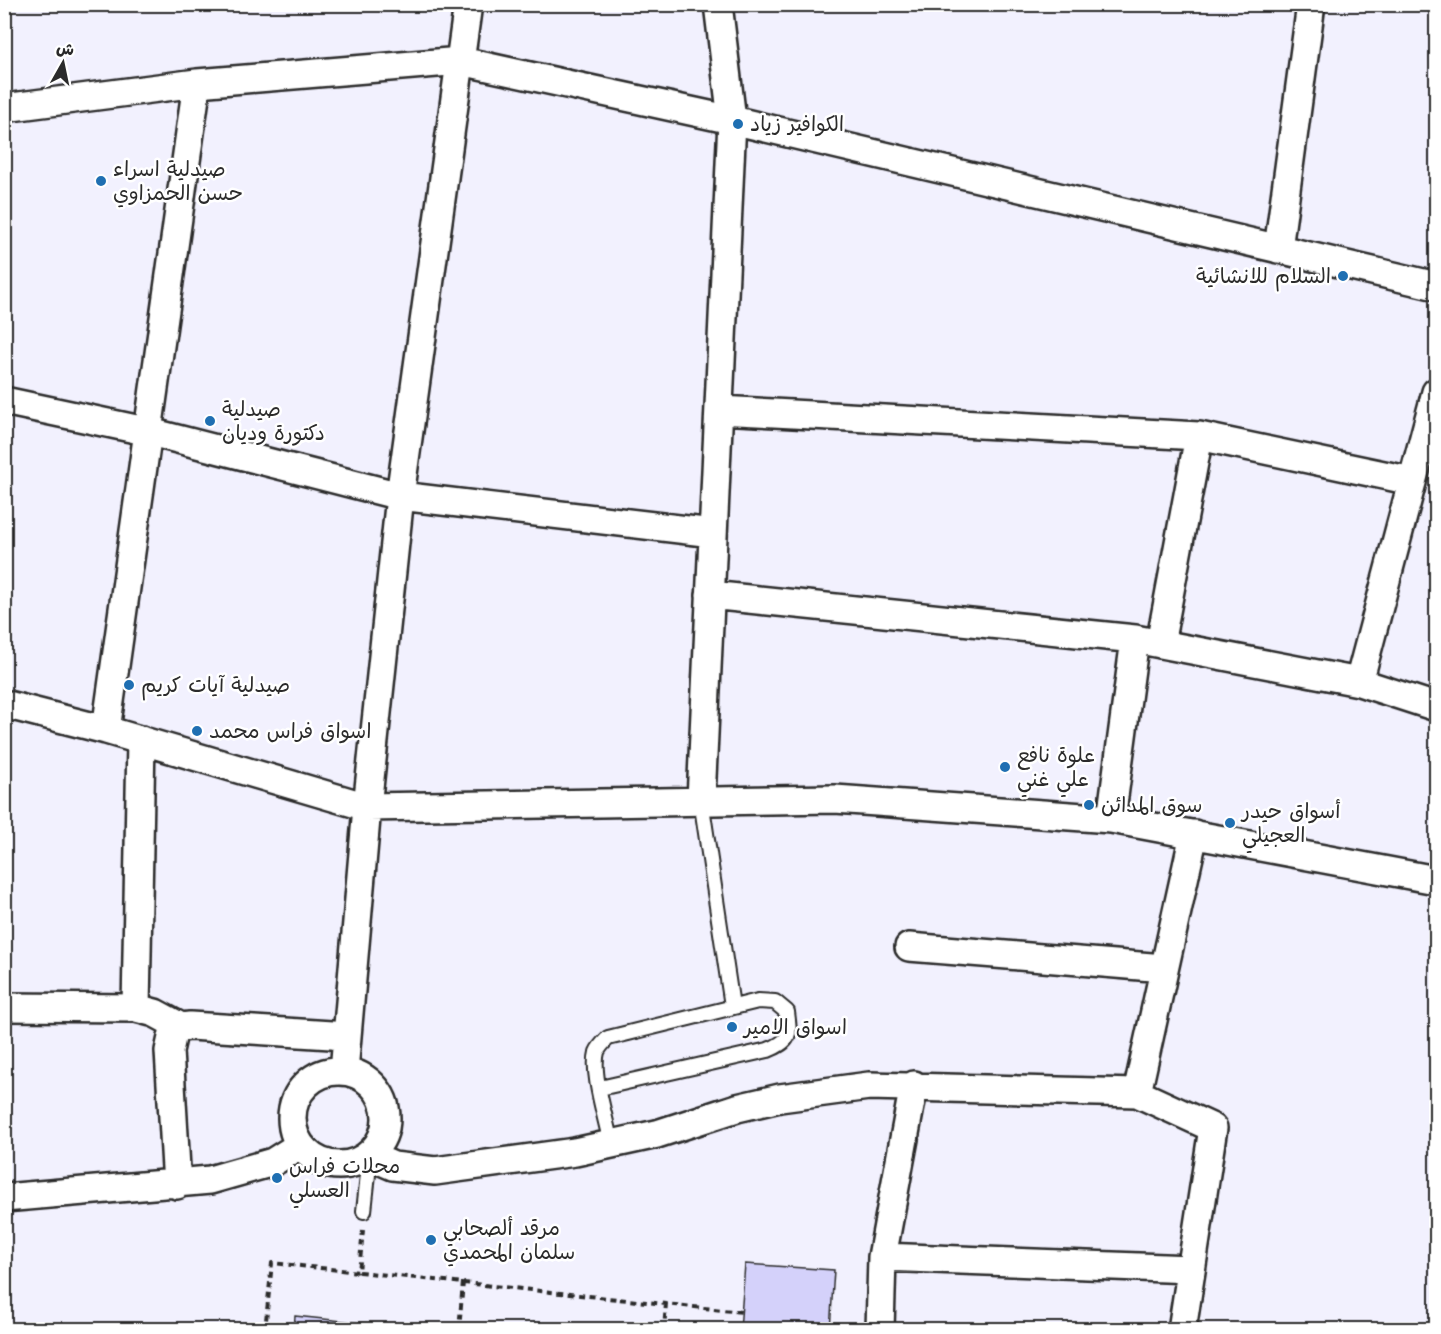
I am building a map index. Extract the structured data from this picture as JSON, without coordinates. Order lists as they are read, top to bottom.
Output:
{
  "places": [
    "الكوافير زياد",
    "صيدلية اسراء حسن الحمزاوي",
    "السلام للانشائية",
    "صيدلية دكتورة وديان",
    "صيدلية آيات كريم",
    "اسواق فراس محمد",
    "علوة نافع علي غني",
    "سوق المدائن",
    "أسواق حيدر العجيلي",
    "اسواق الامير",
    "محلات فراس العسلي",
    "مرقد ألصحابي سلمان المحمدي"
  ],
  "north": "top"
}
